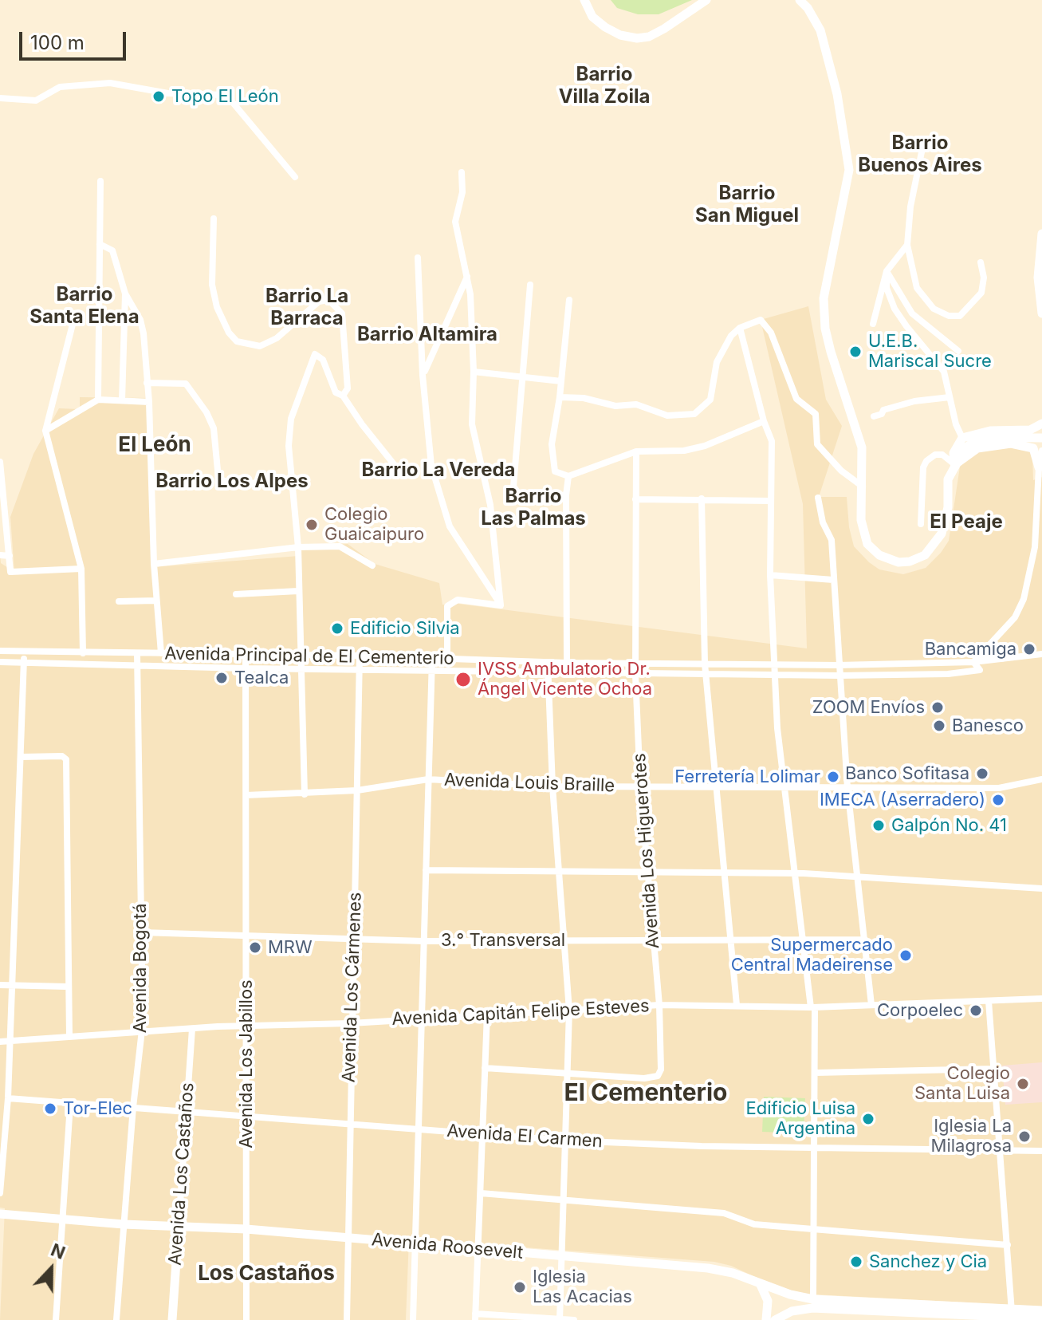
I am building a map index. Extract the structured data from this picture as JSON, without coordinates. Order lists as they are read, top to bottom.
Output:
{
  "streets": {
    "street": [
      "Avenida Principal de El Cementerio",
      "Avenida Louis Braille",
      "Avenida Los Higuerotes",
      "3.° Transversal",
      "Avenida Bogotá",
      "Avenida Los Cármenes",
      "Avenida Capitán Felipe Esteves",
      "Avenida Los Jabillos",
      "Avenida El Carmen",
      "Avenida Los Castaños",
      "Avenida Roosevelt"
    ]
  },
  "crossings": [
    ["Avenida Principal de El Cementerio", "Avenida Los Higuerotes"],
    ["Avenida Principal de El Cementerio", "Avenida Bogotá"],
    ["Avenida Principal de El Cementerio", "Avenida Los Cármenes"],
    ["Avenida Principal de El Cementerio", "Avenida Los Jabillos"],
    ["Avenida Louis Braille", "Avenida Los Higuerotes"],
    ["Avenida Louis Braille", "Avenida Los Cármenes"],
    ["Avenida Louis Braille", "Avenida Los Jabillos"],
    ["Avenida Los Higuerotes", "3.° Transversal"],
    ["Avenida Los Higuerotes", "Avenida Capitán Felipe Esteves"],
    ["3.° Transversal", "Avenida Bogotá"],
    ["3.° Transversal", "Avenida Los Cármenes"],
    ["3.° Transversal", "Avenida Los Jabillos"],
    ["Avenida Bogotá", "Avenida Capitán Felipe Esteves"],
    ["Avenida Bogotá", "Avenida El Carmen"],
    ["Avenida Bogotá", "Avenida Roosevelt"],
    ["Avenida Los Cármenes", "Avenida Capitán Felipe Esteves"],
    ["Avenida Los Cármenes", "Avenida El Carmen"],
    ["Avenida Los Cármenes", "Avenida Roosevelt"],
    ["Avenida Capitán Felipe Esteves", "Avenida Los Jabillos"],
    ["Avenida Capitán Felipe Esteves", "Avenida Los Castaños"],
    ["Avenida Los Jabillos", "Avenida El Carmen"],
    ["Avenida Los Jabillos", "Avenida Roosevelt"],
    ["Avenida El Carmen", "Avenida Los Castaños"],
    ["Avenida Los Castaños", "Avenida Roosevelt"]
  ],
  "districts": [
    "Barrio Villa Zoila",
    "Barrio Buenos Aires",
    "Barrio San Miguel",
    "Barrio Santa Elena",
    "Barrio La Barraca",
    "Barrio Altamira",
    "El León",
    "Barrio La Vereda",
    "Barrio Los Alpes",
    "Barrio Las Palmas",
    "El Peaje",
    "El Cementerio",
    "Los Castaños"
  ],
  "places": [
    "Topo El León",
    "U.E.B. Mariscal Sucre",
    "Colegio Guaicaipuro",
    "Edificio Silvia",
    "Bancamiga",
    "Tealca",
    "IVSS Ambulatorio Dr. Ángel Vicente Ochoa",
    "ZOOM Envíos",
    "Banesco",
    "Banco Sofitasa",
    "Ferretería Lolimar",
    "IMECA (Aserradero)",
    "Galpón No. 41",
    "MRW",
    "Supermercado Central Madeirense",
    "Corpoelec",
    "Colegio Santa Luisa",
    "Tor-Elec",
    "Edificio Luisa Argentina",
    "Iglesia La Milagrosa",
    "Sanchez y Cia",
    "Iglesia Las Acacias"
  ],
  "scale_bar": "100 m",
  "north": "top"
}
